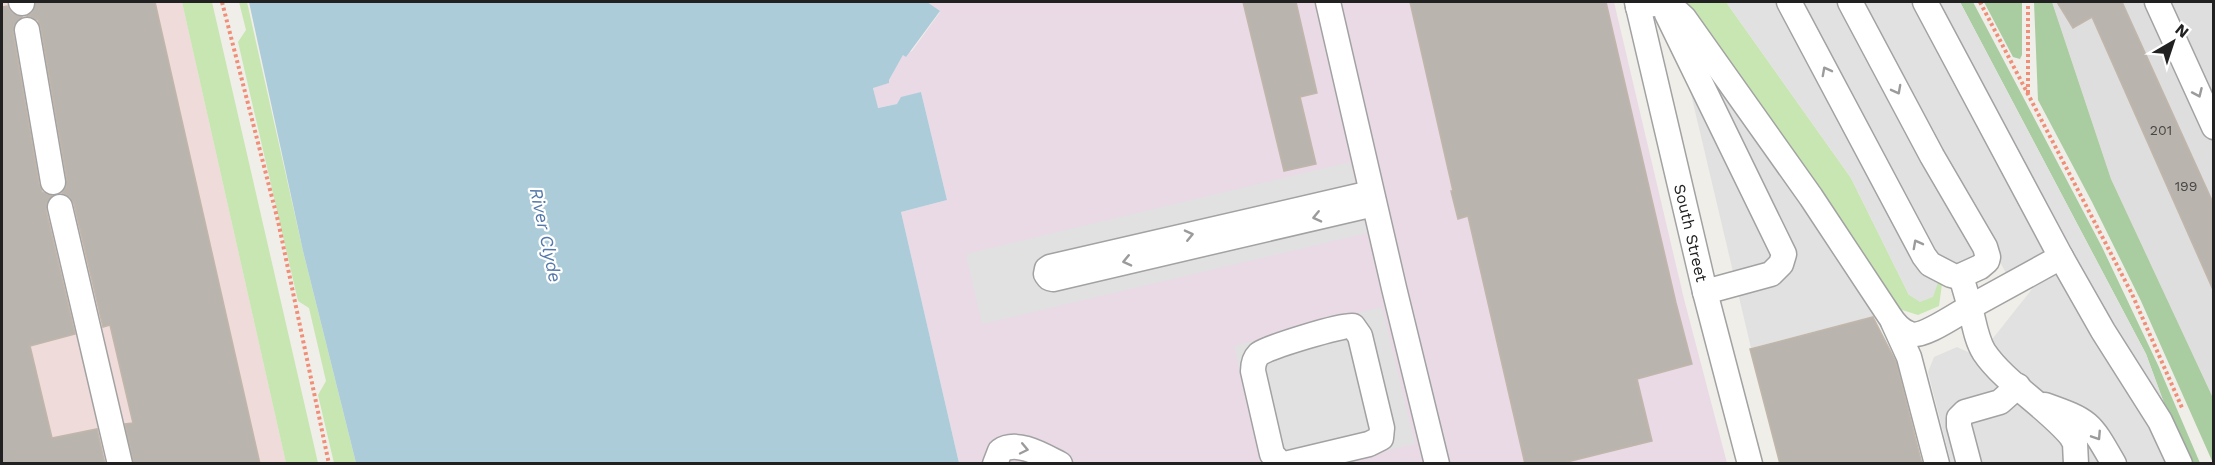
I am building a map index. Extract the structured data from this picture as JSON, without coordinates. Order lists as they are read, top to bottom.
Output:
{
  "streets": {
    "street": ["South Street"]
  },
  "water": ["River Clyde"],
  "house_numbers": ["201", "199"],
  "north": "top right"
}
